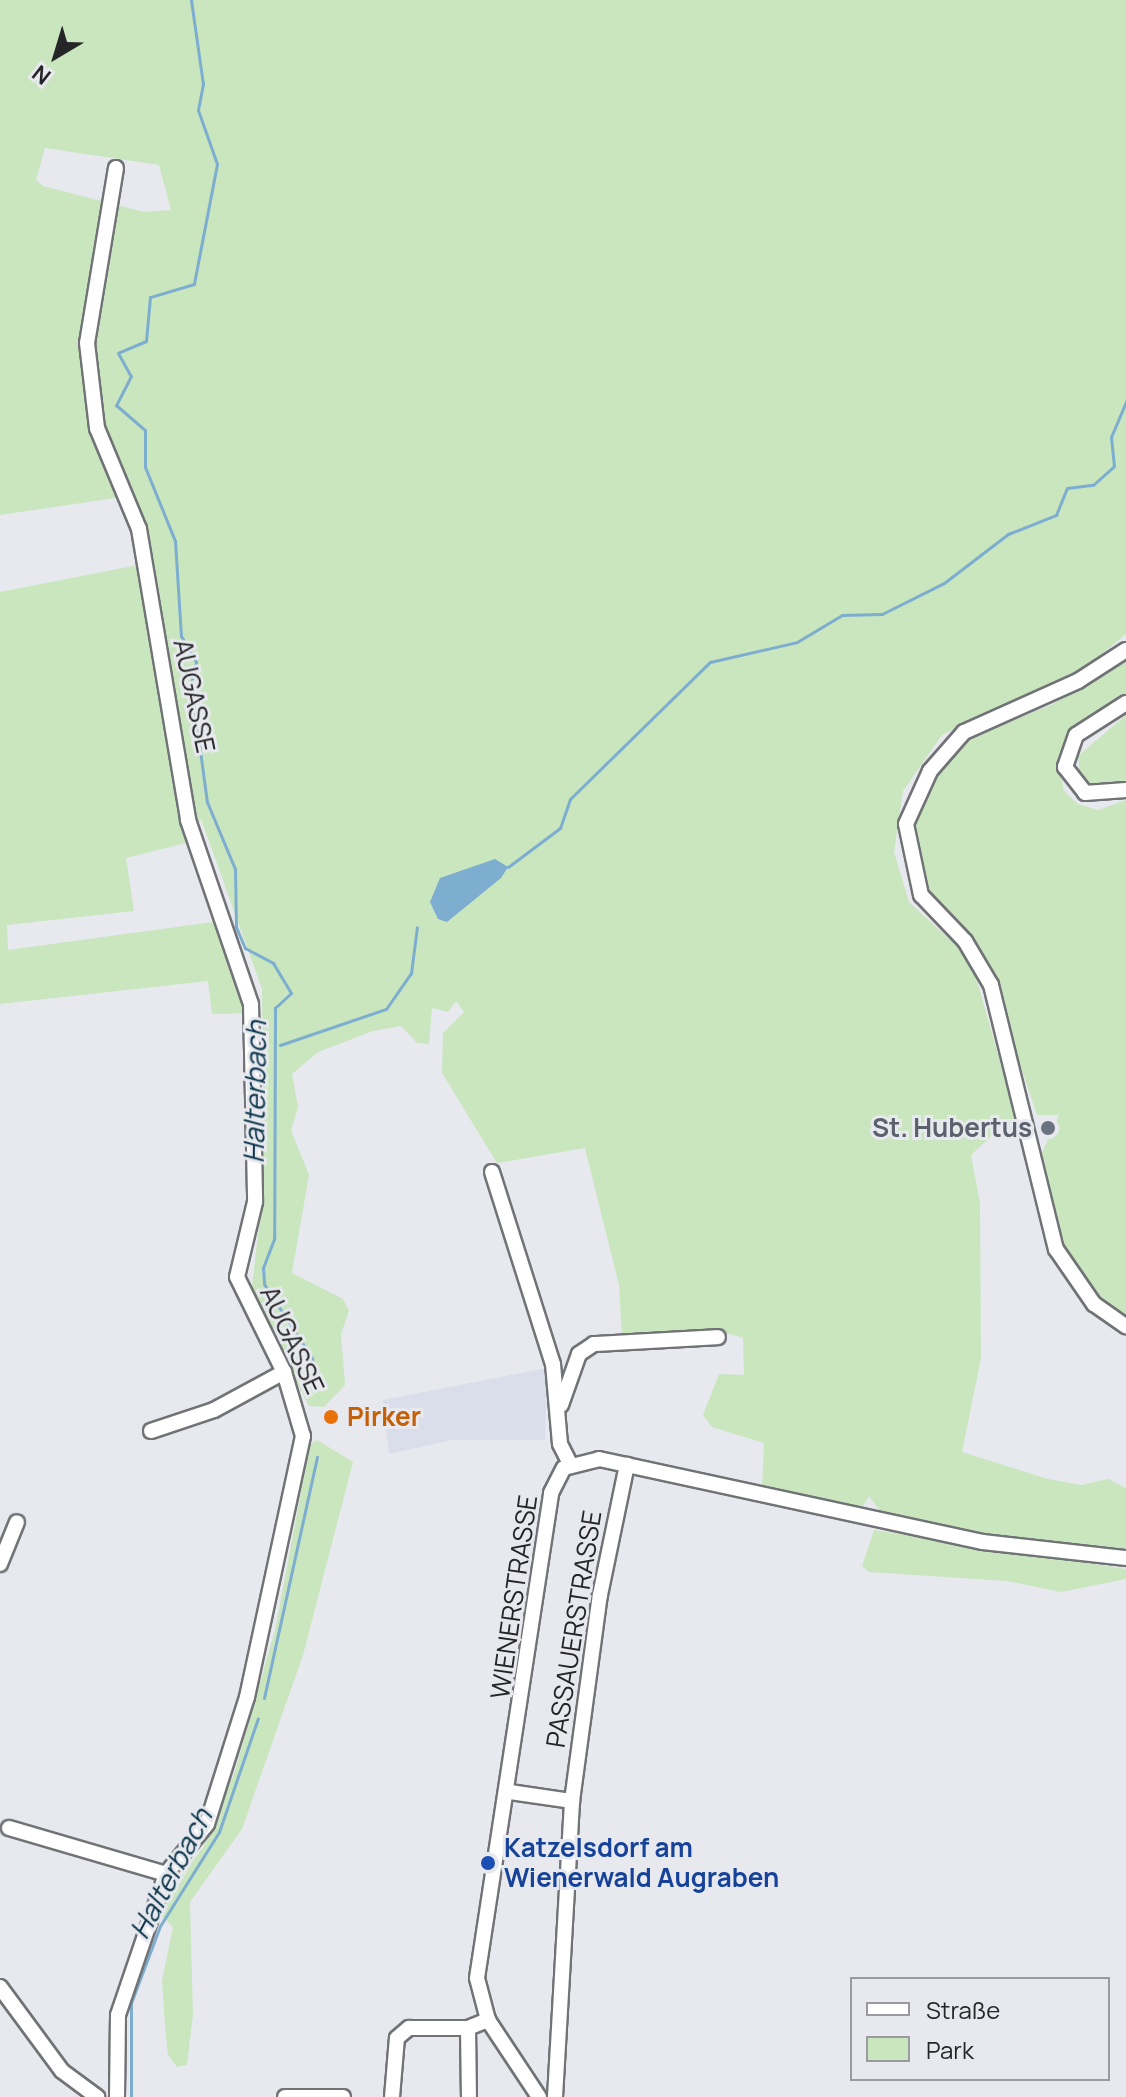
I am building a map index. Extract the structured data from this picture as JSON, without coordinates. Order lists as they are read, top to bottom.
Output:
{
  "streets": {
    "street": ["AUGASSE", "WIENERSTRASSE", "PASSAUERSTRASSE"]
  },
  "water": ["Halterbach"],
  "places": ["St. Hubertus", "Pirker", "Katzelsdorf am Wienerwald Augraben"],
  "legend": ["Straße", "Park"],
  "north": "bottom left"
}
